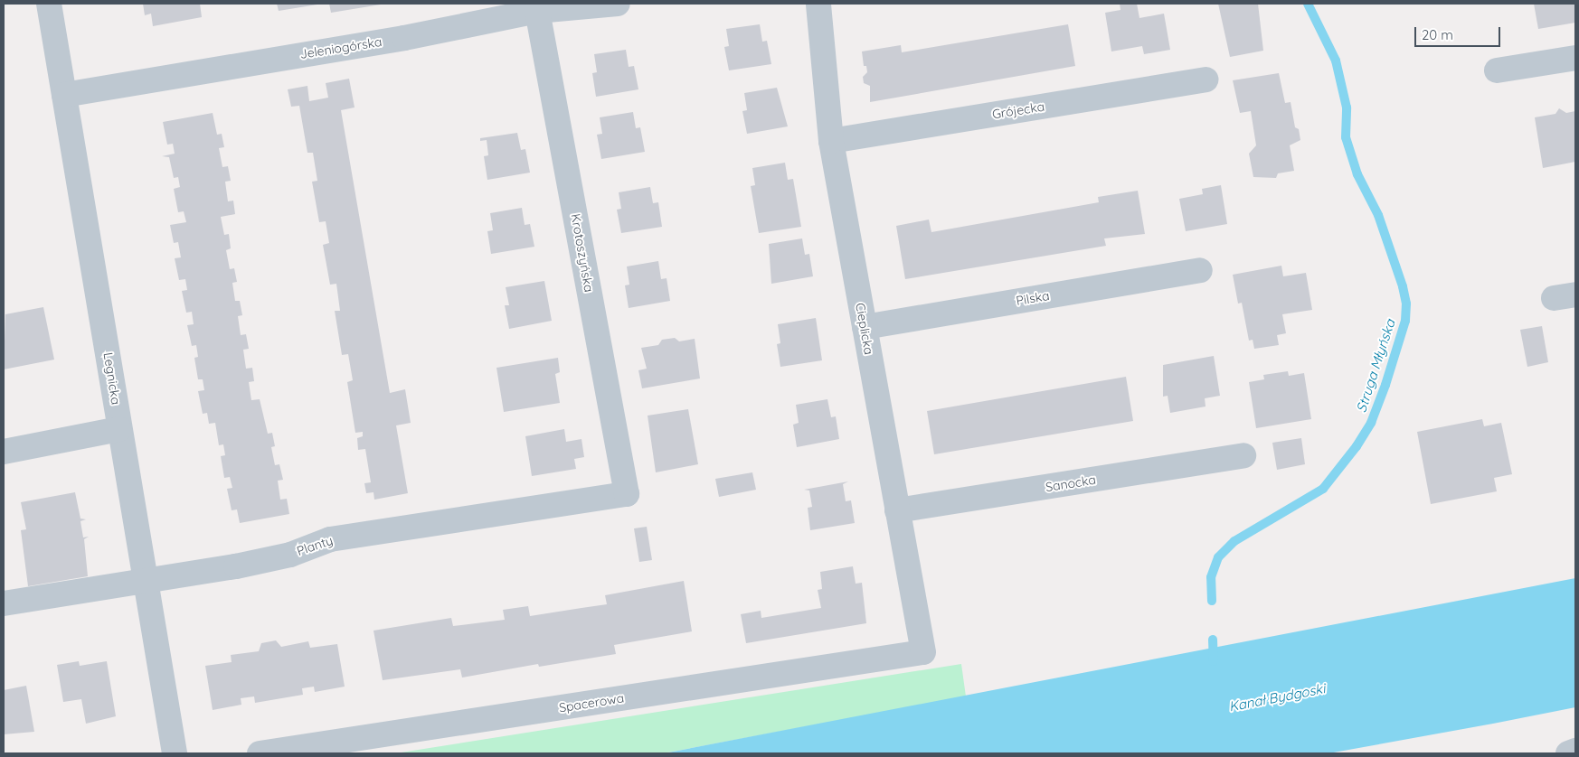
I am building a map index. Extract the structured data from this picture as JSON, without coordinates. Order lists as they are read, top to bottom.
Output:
{
  "streets": {
    "street": [
      "Jeleniogórska",
      "Grójecka",
      "Krotoszyńska",
      "Pilska",
      "Cieplicka",
      "Legnicka",
      "Sanocka",
      "Planty",
      "Spacerowa"
    ]
  },
  "crossings": [
    ["Jeleniogórska", "Krotoszyńska"],
    ["Jeleniogórska", "Legnicka"],
    ["Grójecka", "Cieplicka"],
    ["Krotoszyńska", "Planty"],
    ["Pilska", "Cieplicka"],
    ["Cieplicka", "Sanocka"],
    ["Cieplicka", "Spacerowa"],
    ["Legnicka", "Planty"]
  ],
  "water": ["Struga Młyńska", "Kanał Bydgoski"],
  "scale_bar": "20 m"
}
